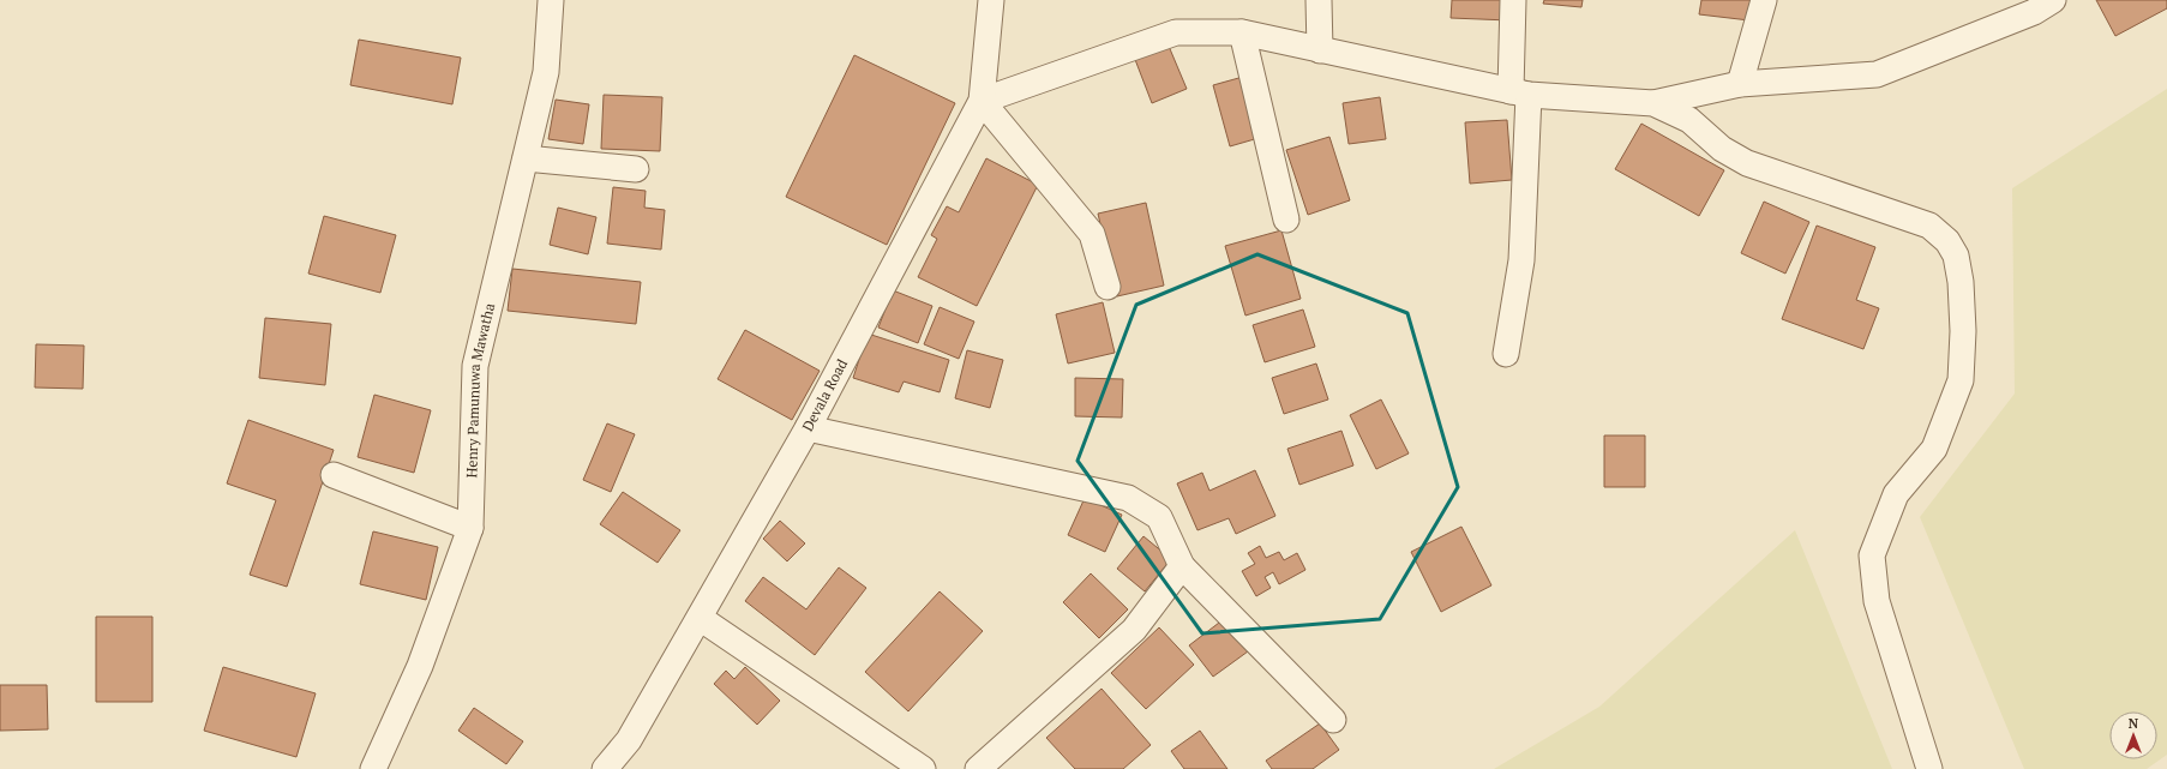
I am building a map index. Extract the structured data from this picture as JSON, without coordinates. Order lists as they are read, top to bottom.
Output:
{
  "streets": {
    "street": ["Henry Pamunuwa Mawatha", "Devala Road"]
  },
  "north": "top"
}
